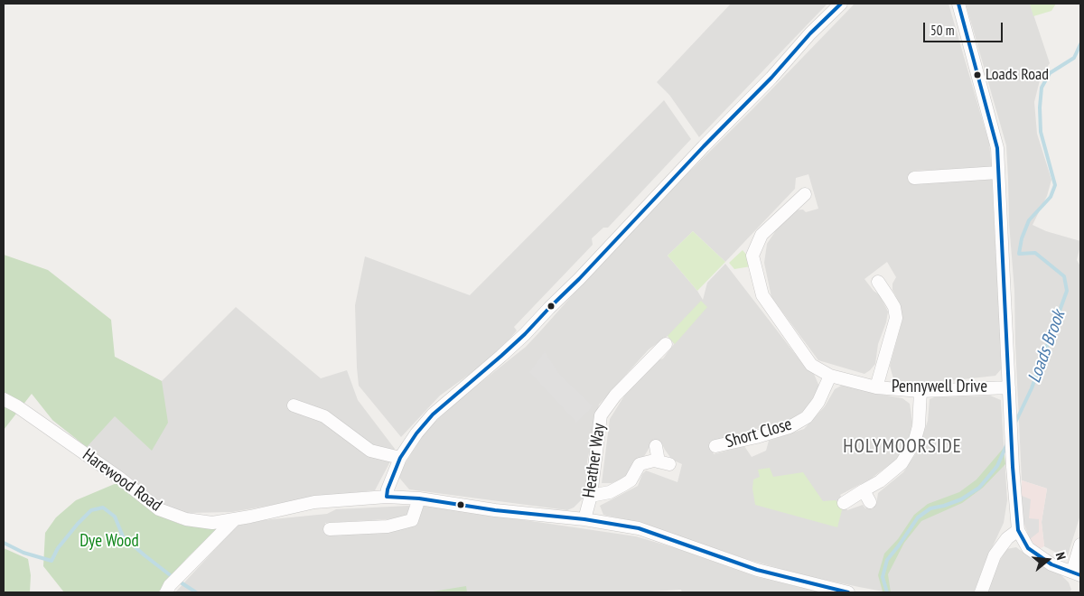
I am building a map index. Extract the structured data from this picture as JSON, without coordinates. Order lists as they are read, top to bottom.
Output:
{
  "streets": {
    "street": [
      "Pennywell Drive",
      "Short Close",
      "Heather Way",
      "Harewood Road"
    ]
  },
  "crossings": [
    ["Pennywell Drive", "Short Close"],
    ["Heather Way", "Harewood Road"]
  ],
  "districts": ["HOLYMOORSIDE"],
  "water": ["Loads Brook"],
  "parks": ["Dye Wood"],
  "places": ["Loads Road"],
  "scale_bar": "50 m",
  "north": "right"
}
